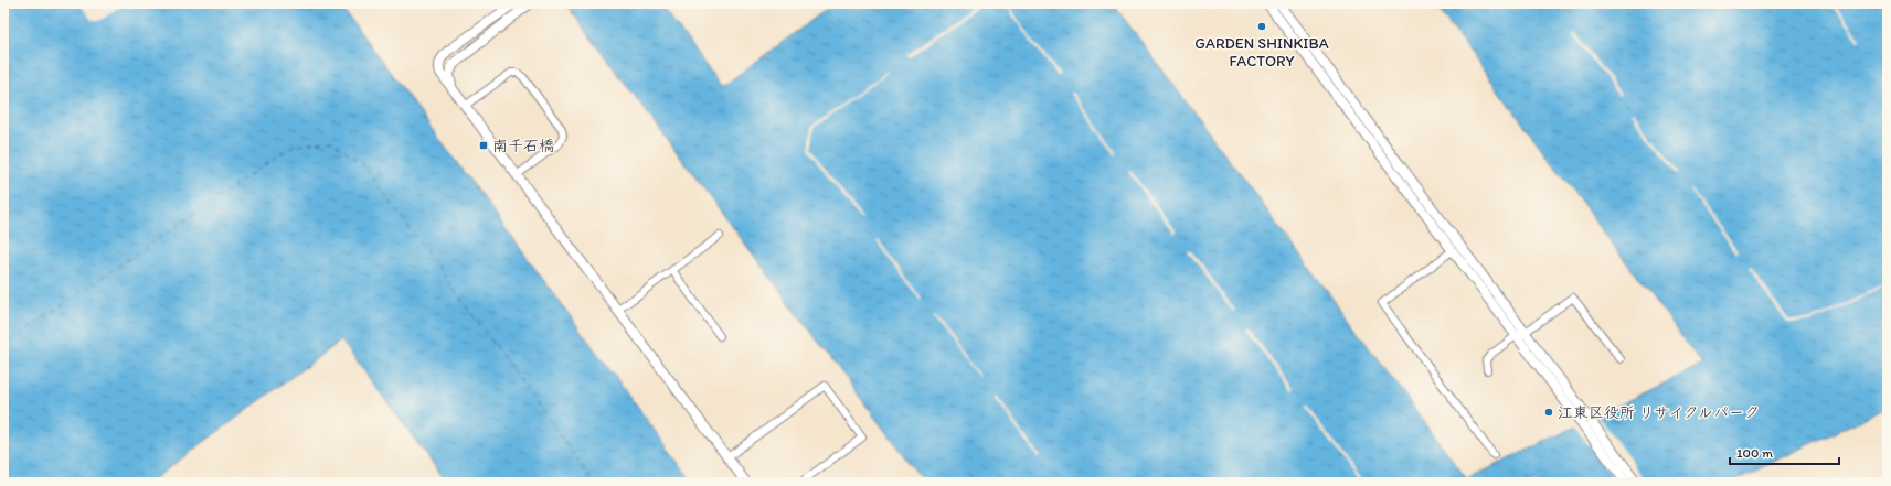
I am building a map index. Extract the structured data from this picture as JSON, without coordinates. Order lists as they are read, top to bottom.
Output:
{
  "places": {
    "other": ["GARDEN SHINKIBA FACTORY", "江東区役所 リサイクルパーク"],
    "transit": ["南千石橋"]
  },
  "scale_bar": "100 m"
}
